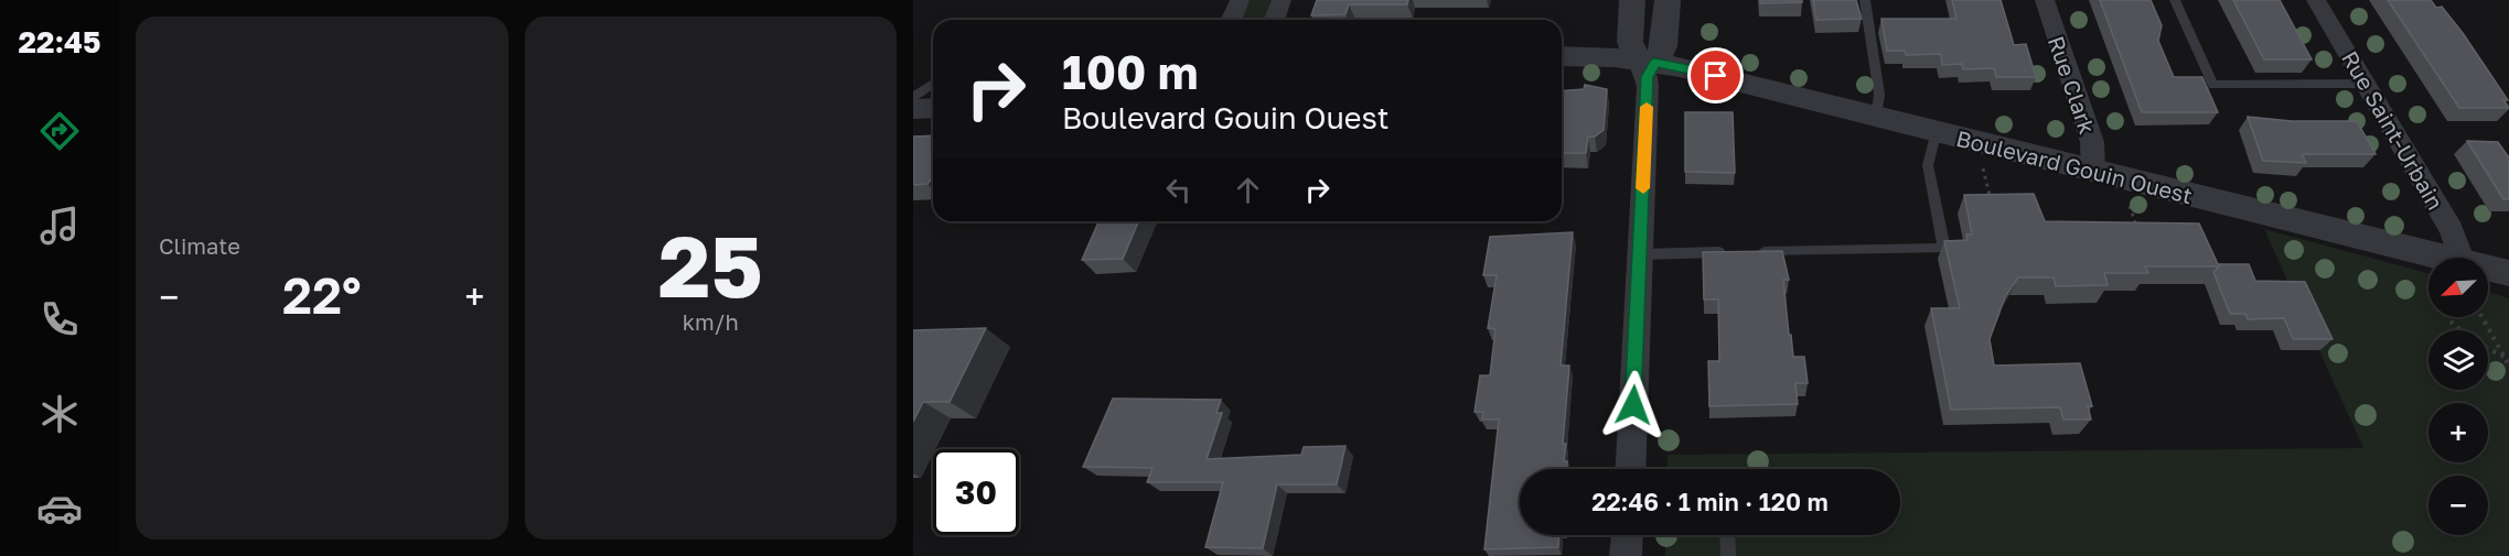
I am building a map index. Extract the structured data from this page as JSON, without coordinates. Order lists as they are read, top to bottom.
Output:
{
  "streets": {
    "street": ["Rue Clark", "Rue Saint-Urbain", "Boulevard Gouin Ouest"]
  },
  "crossings": [
    ["Rue Clark", "Boulevard Gouin Ouest"]
  ],
  "north": "bottom left",
  "page": {
    "tabs": "22:45",
    "tile": [
      "Climate",
      ["25", "km/h"]
    ],
    "turn": ["100 m", "Boulevard Gouin Ouest"],
    "map_buttons": ["+", "−"],
    "heat": ["−", "22°", "+"],
    "limit": "30",
    "trip": "22:46 · 1 min · 120 m"
  }
}
